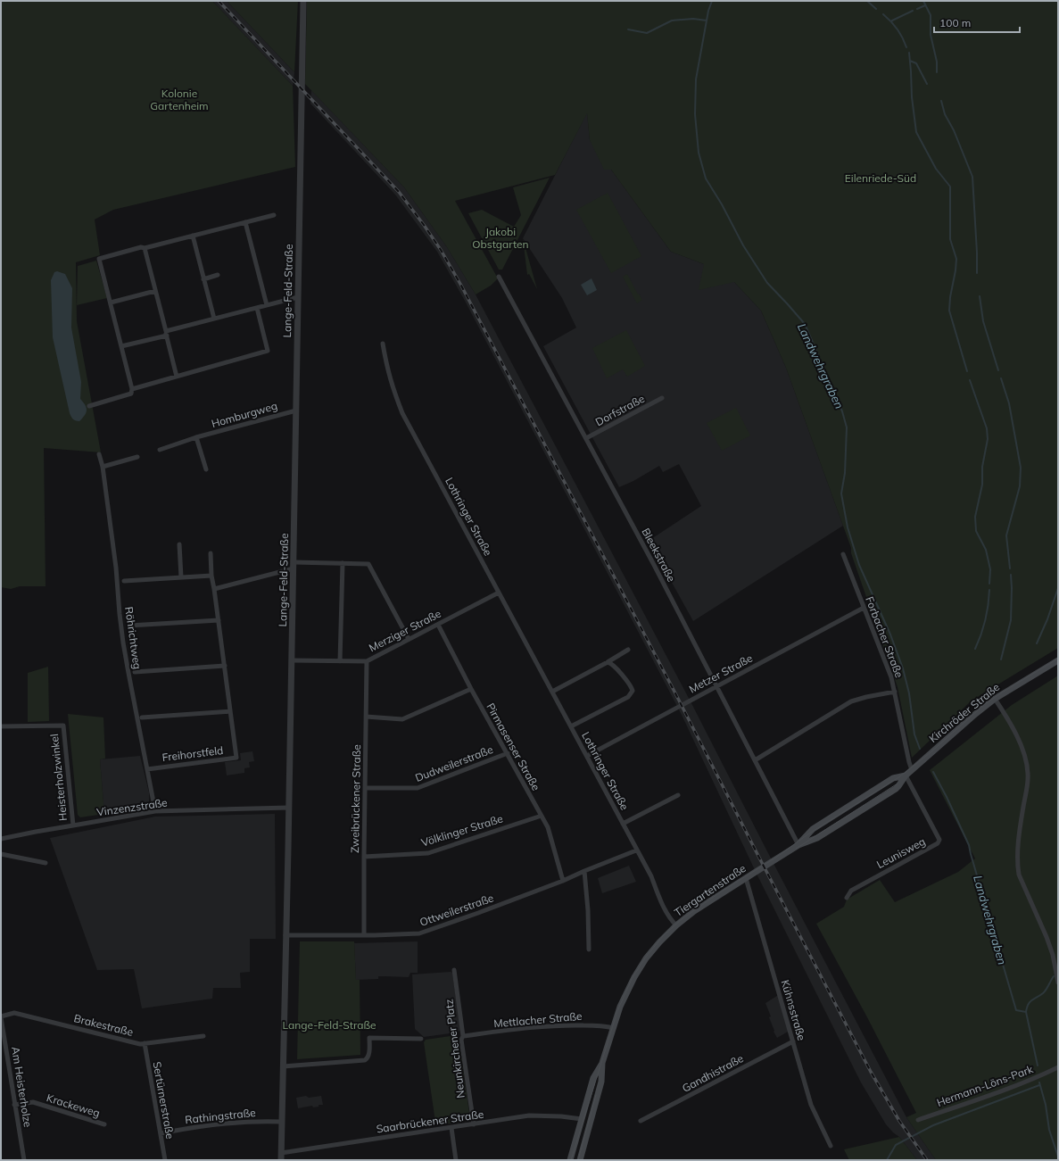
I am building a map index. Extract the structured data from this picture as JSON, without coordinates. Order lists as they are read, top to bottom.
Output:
{
  "streets": {
    "main road": ["Kirchröder Straße", "Tiergartenstraße"],
    "street": [
      "Lange-Feld-Straße",
      "Dorfstraße",
      "Homburgweg",
      "Lothringer Straße",
      "Bleekstraße",
      "Merziger Straße",
      "Forbacher Straße",
      "Röhrichtweg",
      "Metzer Straße",
      "Pirmasenser Straße",
      "Freihorstfeld",
      "Dudweilerstraße",
      "Heisterholzwinkel",
      "Zweibrückener Straße",
      "Vinzenzstraße",
      "Völklinger Straße",
      "Leunisweg",
      "Ottweilerstraße",
      "Kühnsstraße",
      "Mettlacher Straße",
      "Brakestraße",
      "Neunkirchener Platz",
      "Gandhistraße",
      "Hermann-Löns-Park",
      "Am Heisterholze",
      "Sertürnerstraße",
      "Krackeweg",
      "Rathingstraße",
      "Saarbrückener Straße"
    ]
  },
  "crossings": [
    ["Lange-Feld-Straße", "Homburgweg"],
    ["Lange-Feld-Straße", "Merziger Straße"],
    ["Lange-Feld-Straße", "Vinzenzstraße"],
    ["Lange-Feld-Straße", "Ottweilerstraße"],
    ["Lange-Feld-Straße", "Rathingstraße"],
    ["Lange-Feld-Straße", "Saarbrückener Straße"],
    ["Dorfstraße", "Bleekstraße"],
    ["Lothringer Straße", "Merziger Straße"],
    ["Lothringer Straße", "Metzer Straße"],
    ["Lothringer Straße", "Tiergartenstraße"],
    ["Lothringer Straße", "Ottweilerstraße"],
    ["Bleekstraße", "Metzer Straße"],
    ["Bleekstraße", "Tiergartenstraße"],
    ["Merziger Straße", "Pirmasenser Straße"],
    ["Merziger Straße", "Zweibrückener Straße"],
    ["Forbacher Straße", "Metzer Straße"],
    ["Forbacher Straße", "Kirchröder Straße"],
    ["Röhrichtweg", "Freihorstfeld"],
    ["Röhrichtweg", "Vinzenzstraße"],
    ["Kirchröder Straße", "Leunisweg"],
    ["Kirchröder Straße", "Tiergartenstraße"],
    ["Pirmasenser Straße", "Dudweilerstraße"],
    ["Pirmasenser Straße", "Völklinger Straße"],
    ["Pirmasenser Straße", "Ottweilerstraße"],
    ["Dudweilerstraße", "Zweibrückener Straße"],
    ["Heisterholzwinkel", "Vinzenzstraße"],
    ["Zweibrückener Straße", "Völklinger Straße"],
    ["Zweibrückener Straße", "Ottweilerstraße"],
    ["Leunisweg", "Tiergartenstraße"],
    ["Tiergartenstraße", "Kühnsstraße"],
    ["Tiergartenstraße", "Mettlacher Straße"],
    ["Tiergartenstraße", "Saarbrückener Straße"],
    ["Kühnsstraße", "Gandhistraße"],
    ["Mettlacher Straße", "Neunkirchener Platz"],
    ["Brakestraße", "Am Heisterholze"],
    ["Brakestraße", "Sertürnerstraße"],
    ["Neunkirchener Platz", "Saarbrückener Straße"],
    ["Am Heisterholze", "Krackeweg"],
    ["Sertürnerstraße", "Rathingstraße"]
  ],
  "water": ["Landwehrgraben"],
  "parks": [
    "Kolonie Gartenheim",
    "Eilenriede-Süd",
    "Jakobi Obstgarten",
    "Lange-Feld-Straße"
  ],
  "scale_bar": "100 m"
}
